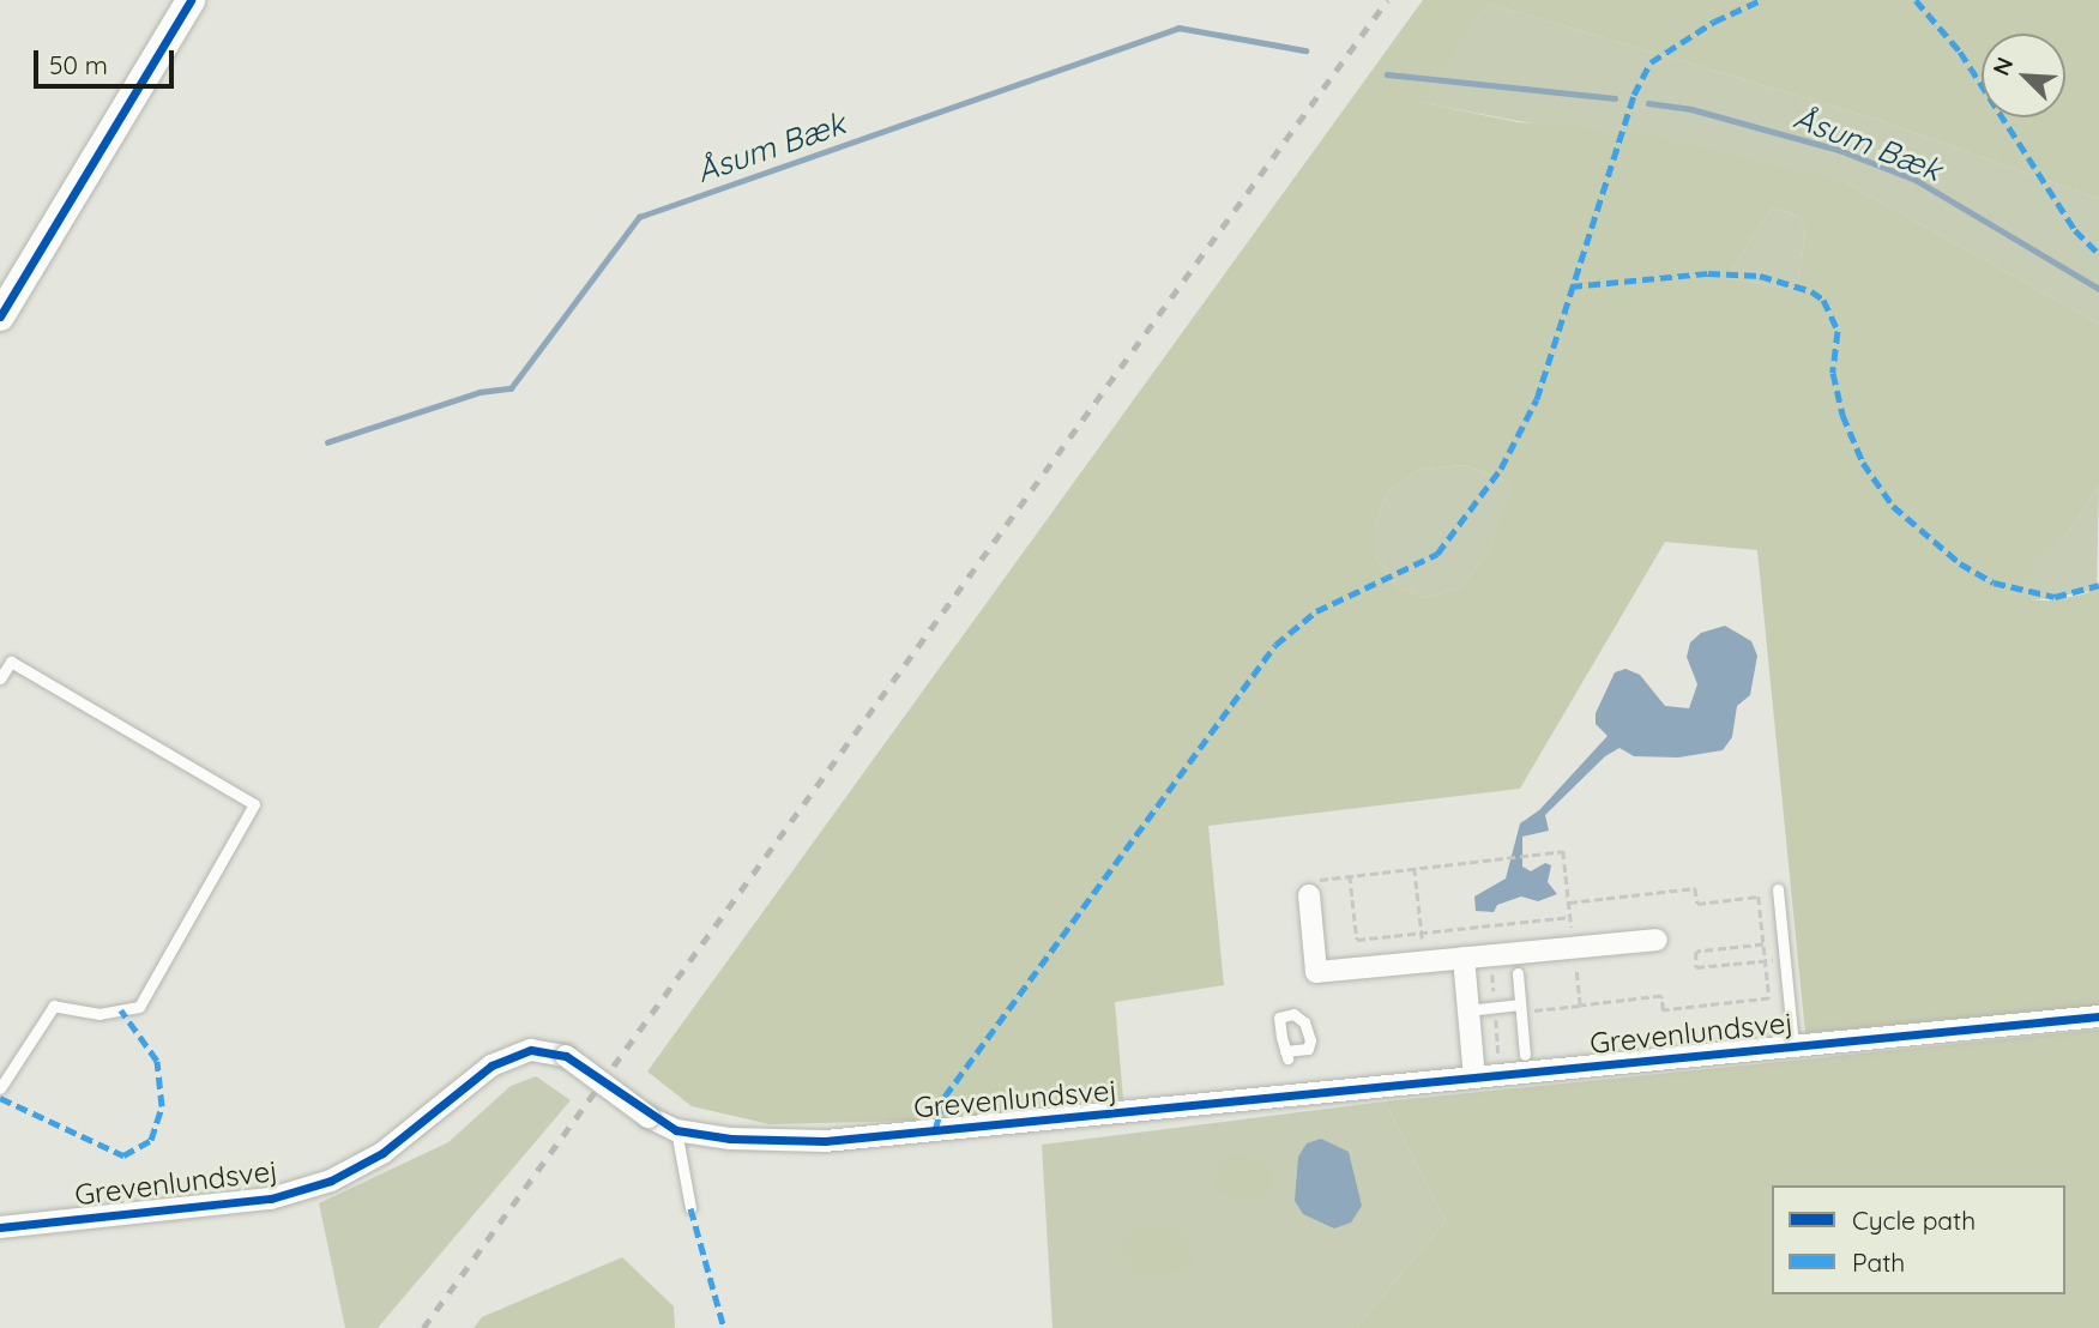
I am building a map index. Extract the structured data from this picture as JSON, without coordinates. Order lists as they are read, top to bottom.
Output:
{
  "streets": {
    "street": ["Grevenlundsvej"]
  },
  "water": ["Åsum Bæk"],
  "legend": ["Cycle path", "Path"],
  "scale_bar": "50 m",
  "north": "top left"
}
